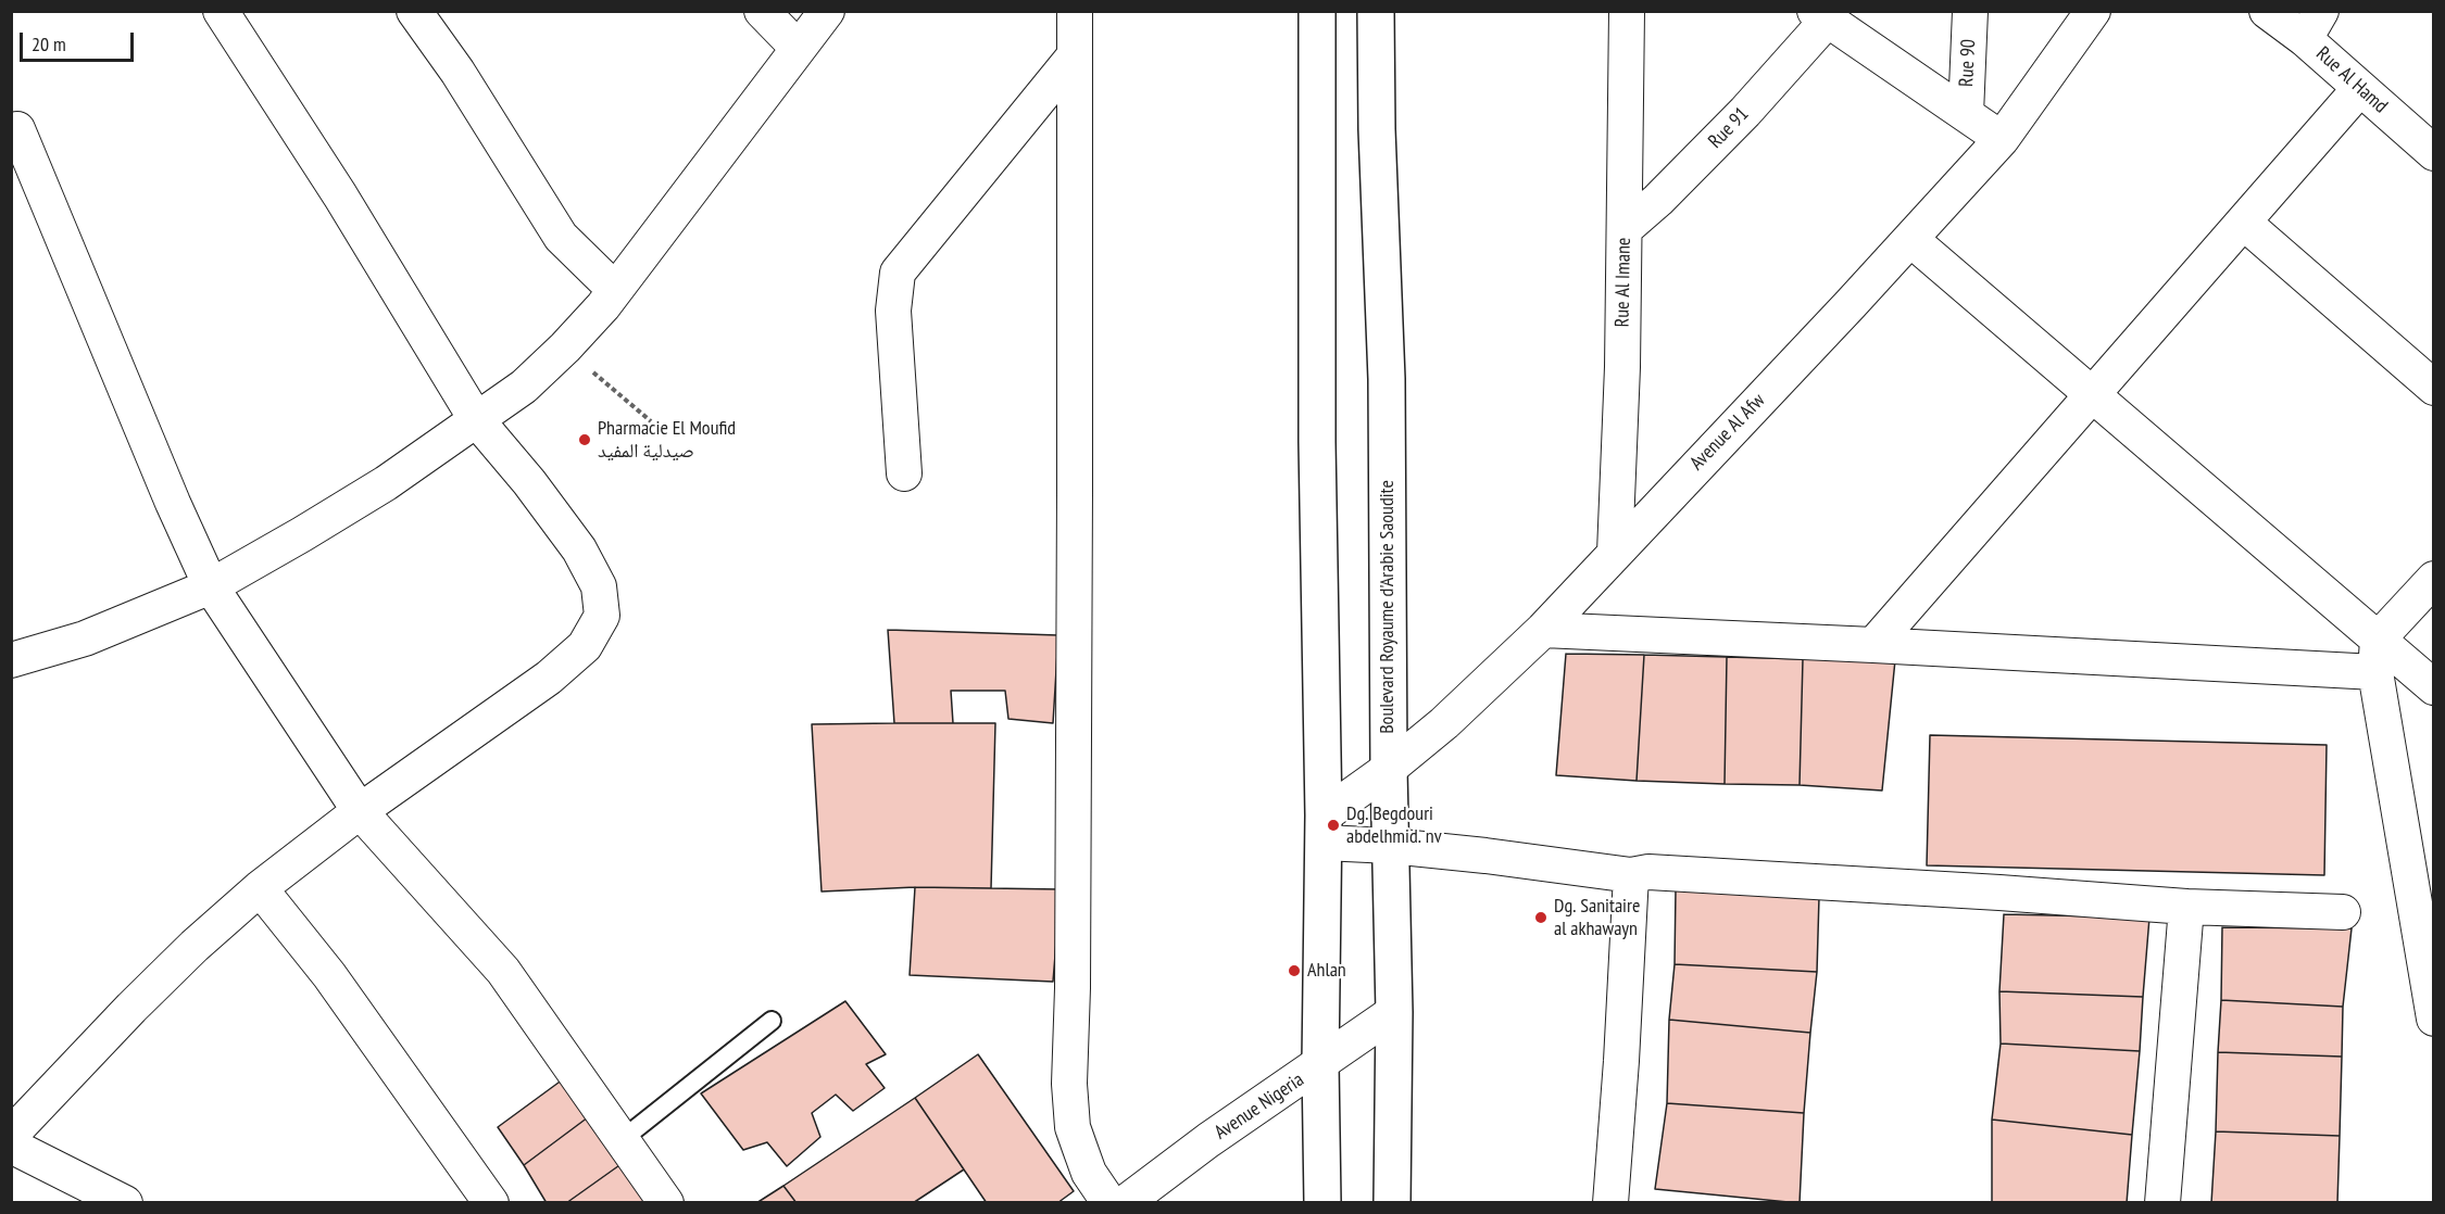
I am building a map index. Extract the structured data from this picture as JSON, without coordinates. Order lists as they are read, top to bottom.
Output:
{
  "streets": {
    "main road": ["Boulevard Royaume d'Arabie Saoudite"],
    "street": [
      "Rue 90",
      "Rue Al Hamd",
      "Rue 91",
      "Rue Al Imane",
      "Avenue Al Afw",
      "Avenue Nigeria"
    ]
  },
  "crossings": [
    ["Rue 91", "Rue Al Imane"],
    ["Rue Al Imane", "Avenue Al Afw"],
    ["Avenue Al Afw", "Boulevard Royaume d'Arabie Saoudite"],
    ["Boulevard Royaume d'Arabie Saoudite", "Avenue Nigeria"]
  ],
  "places": [
    "Pharmacie El Moufid صيدلية المفيد",
    "Dg. Begdouri abdelhmid. nv",
    "Dg. Sanitaire al akhawayn",
    "Ahlan"
  ],
  "scale_bar": "20 m"
}
